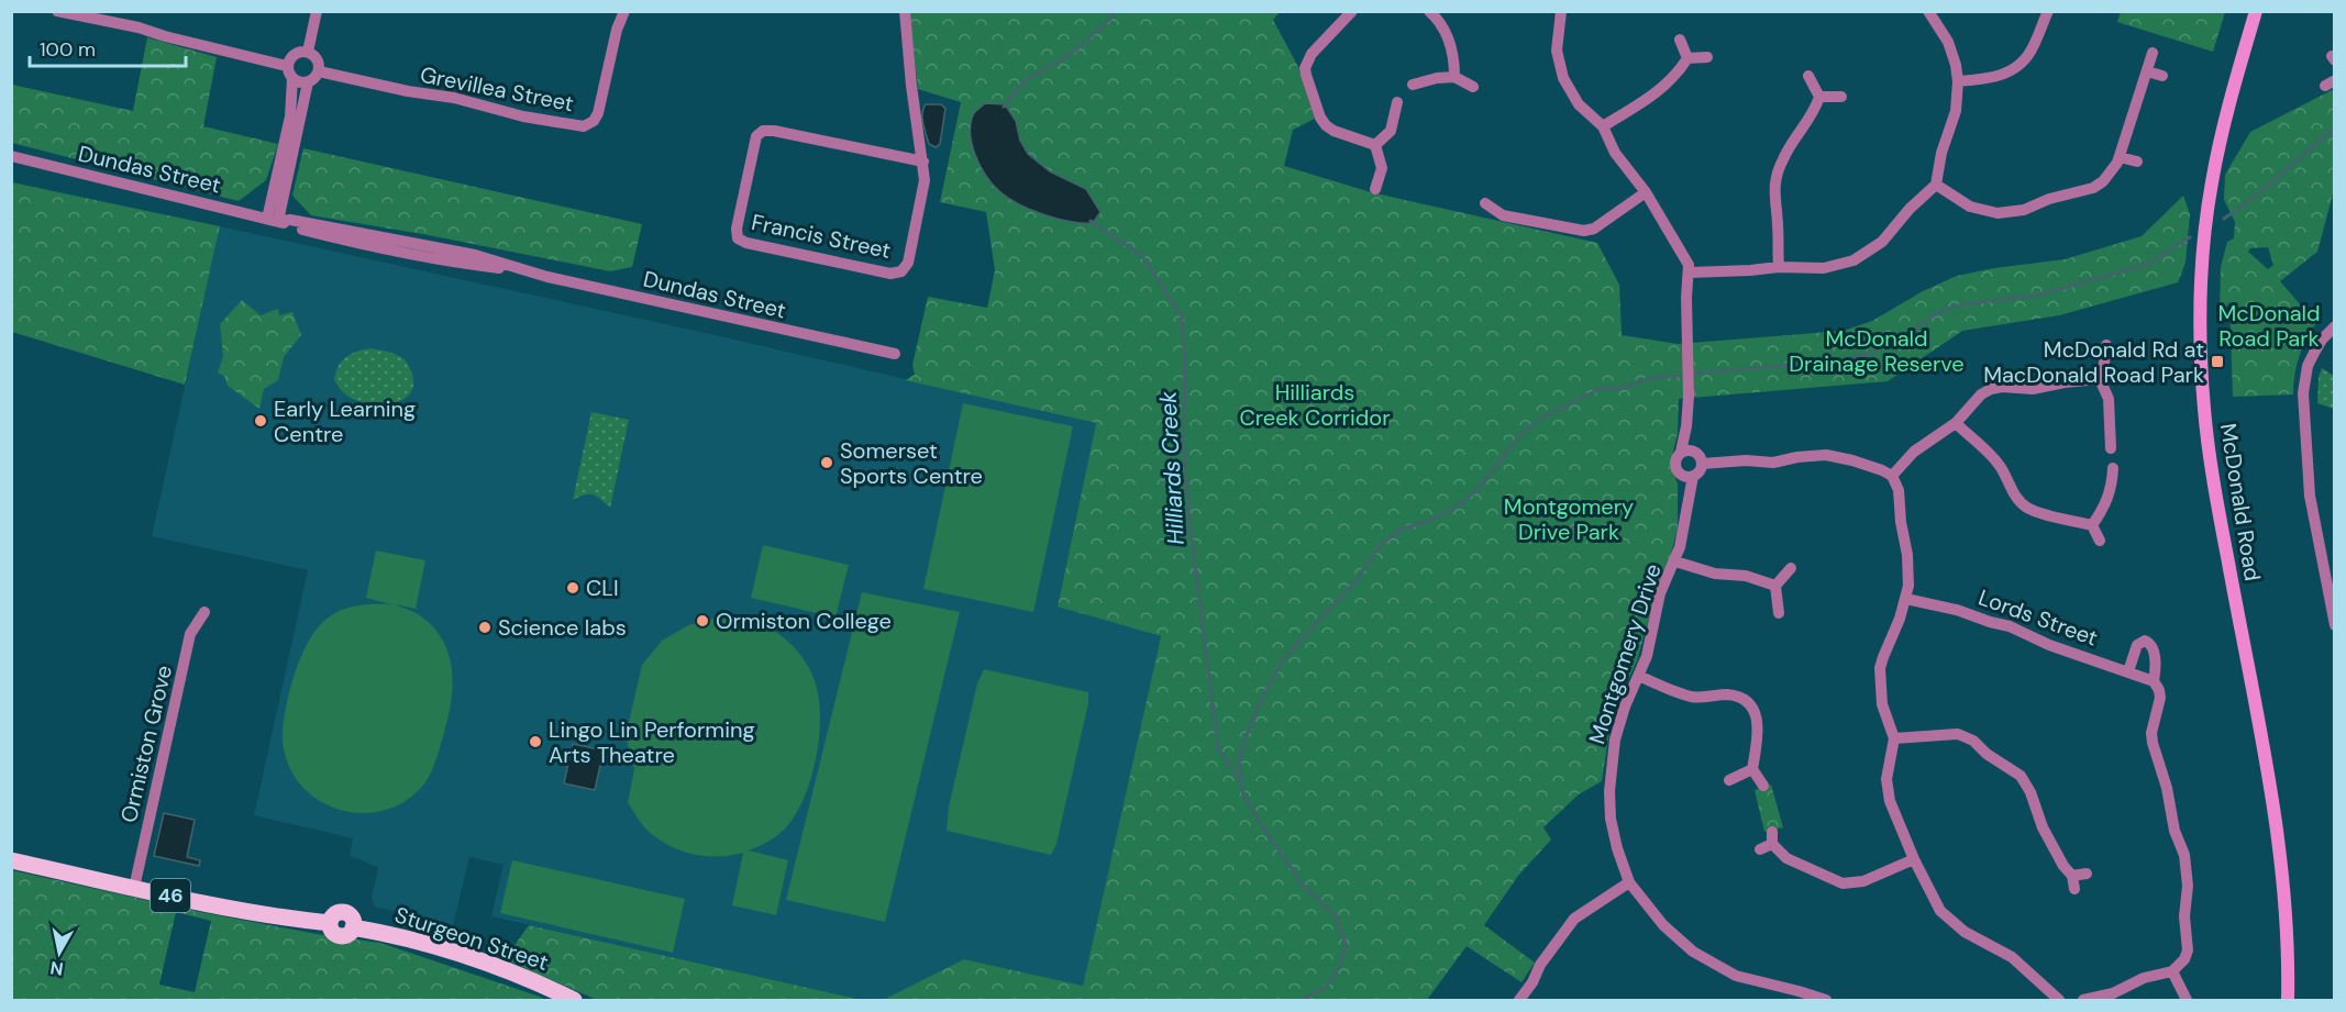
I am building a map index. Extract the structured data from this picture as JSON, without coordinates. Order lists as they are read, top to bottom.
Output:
{
  "streets": {
    "main road": ["McDonald Road", "46", "Sturgeon Street"],
    "street": [
      "Grevillea Street",
      "Dundas Street",
      "Francis Street",
      "Lords Street",
      "Montgomery Drive",
      "Ormiston Grove"
    ]
  },
  "crossings": [
    ["Ormiston Grove", "46"],
    ["Ormiston Grove", "Sturgeon Street"],
    ["46", "Sturgeon Street"]
  ],
  "water": ["Hilliards Creek"],
  "parks": [
    "McDonald Road Park",
    "McDonald Drainage Reserve",
    "Hilliards Creek Corridor",
    "Montgomery Drive Park"
  ],
  "places": {
    "transit": ["McDonald Rd at MacDonald Road Park"],
    "other": [
      "Early Learning Centre",
      "Somerset Sports Centre",
      "CLI",
      "Ormiston College",
      "Science labs",
      "Lingo Lin Performing Arts Theatre"
    ]
  },
  "scale_bar": "100 m",
  "north": "bottom"
}
